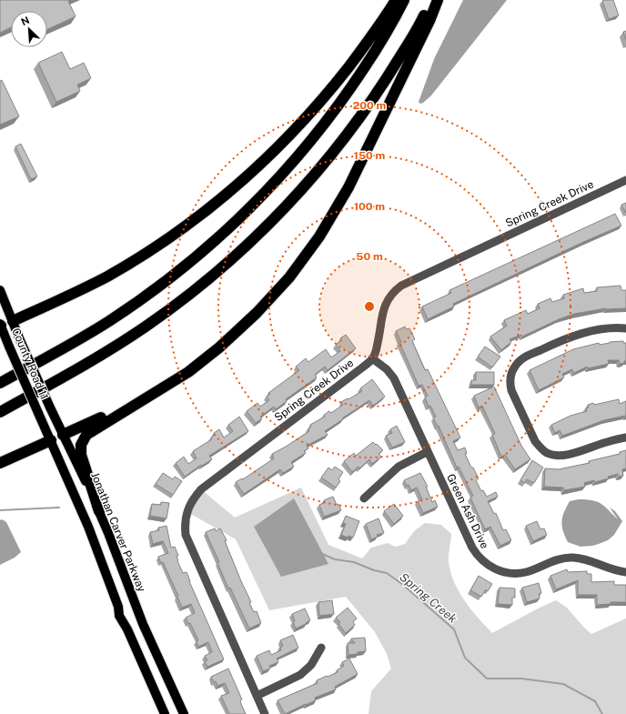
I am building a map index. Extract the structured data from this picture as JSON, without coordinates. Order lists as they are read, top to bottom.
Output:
{
  "streets": {
    "main road": ["County Road 11", "Jonathan Carver Parkway"],
    "street": ["Spring Creek Drive", "Green Ash Drive"]
  },
  "crossings": [
    ["Spring Creek Drive", "Green Ash Drive"],
    ["County Road 11", "Jonathan Carver Parkway"]
  ],
  "water": ["Spring Creek"],
  "north": "top left",
  "rings": [
    "200 m",
    "150 m",
    "100 m",
    "50 m"
  ]
}
